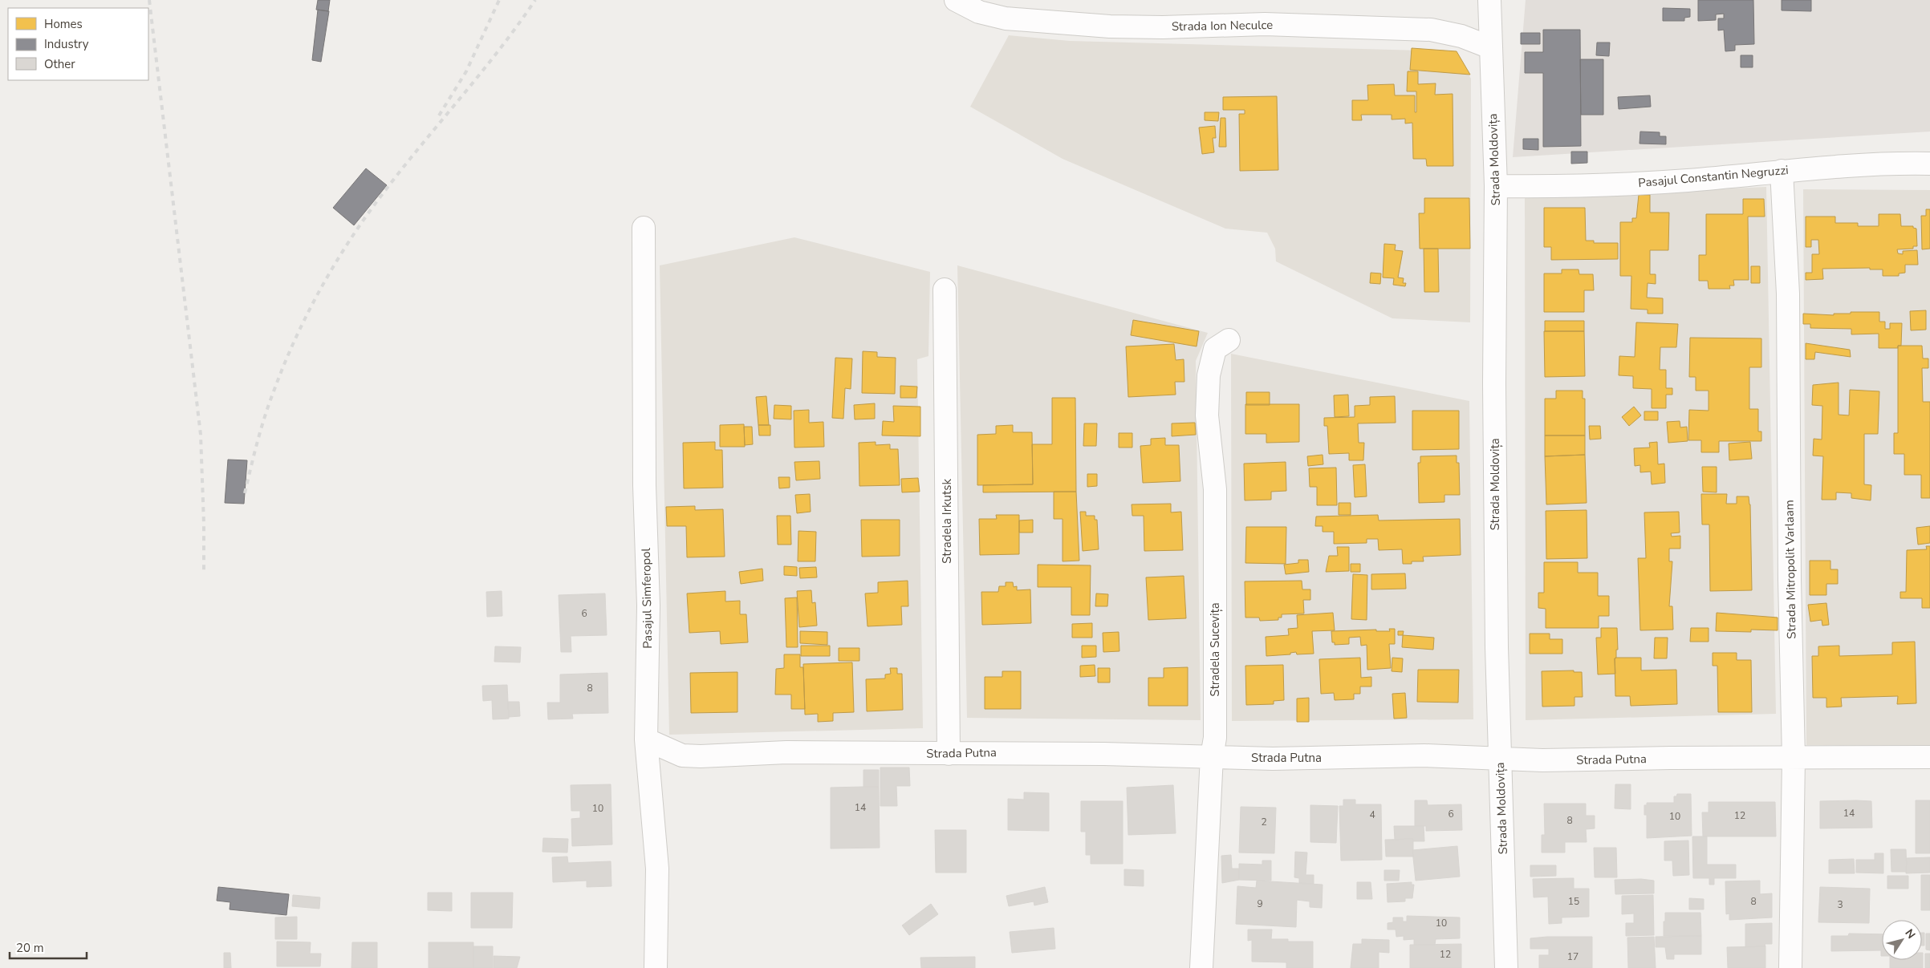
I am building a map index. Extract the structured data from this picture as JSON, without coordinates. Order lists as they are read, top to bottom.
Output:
{
  "streets": {
    "street": [
      "Strada Ion Neculce",
      "Strada Moldovița",
      "Pasajul Constantin Negruzzi",
      "Stradela Irkutsk",
      "Strada Mitropolit Varlaam",
      "Pasajul Simferopol",
      "Stradela Sucevița",
      "Strada Putna"
    ]
  },
  "crossings": [
    ["Strada Ion Neculce", "Strada Moldovița"],
    ["Strada Moldovița", "Pasajul Constantin Negruzzi"],
    ["Strada Moldovița", "Strada Putna"],
    ["Pasajul Constantin Negruzzi", "Strada Mitropolit Varlaam"],
    ["Stradela Irkutsk", "Strada Putna"],
    ["Strada Mitropolit Varlaam", "Strada Putna"],
    ["Pasajul Simferopol", "Strada Putna"],
    ["Stradela Sucevița", "Strada Putna"]
  ],
  "house_numbers": [
    "6",
    "8",
    "14",
    "10",
    "14",
    "6",
    "4",
    "12",
    "10",
    "8",
    "2",
    "15",
    "8",
    "9",
    "3",
    "10",
    "12",
    "17"
  ],
  "legend": ["Homes", "Industry", "Other"],
  "scale_bar": "20 m",
  "north": "top right"
}
